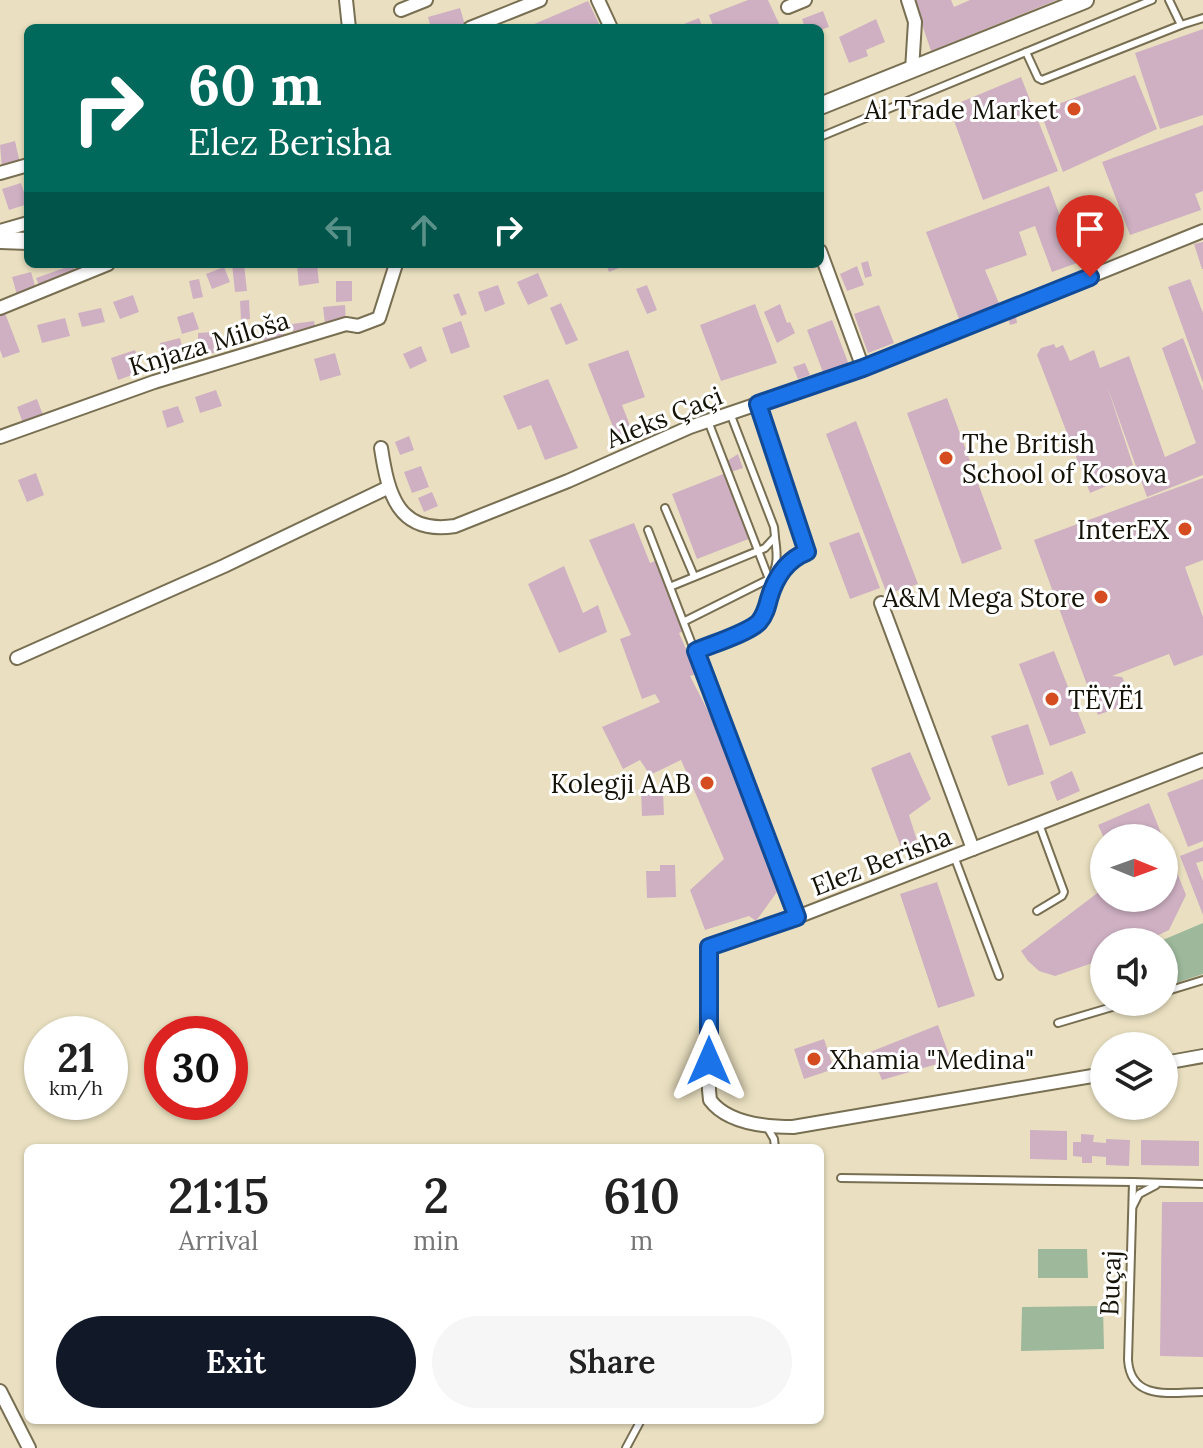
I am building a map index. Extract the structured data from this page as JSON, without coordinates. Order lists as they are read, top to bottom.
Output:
{
  "streets": {
    "street": ["Knjaza Miloša", "Aleks Çaçi", "Elez Berisha"],
    "lane": ["Buçaj"]
  },
  "places": [
    "Al Trade Market",
    "The British School of Kosova",
    "InterEX",
    "A&M Mega Store",
    "TËVË1",
    "Kolegji AAB",
    "Xhamia \"Medina\""
  ],
  "north": "right",
  "page": {
    "turn": ["60 m", "Elez Berisha"],
    "speed": "21 km/h",
    "limit": "30",
    "eta": [
      "21:15",
      "Arrival",
      "2",
      "min",
      "610",
      "m"
    ],
    "buttons": ["Exit", "Share"]
  }
}
